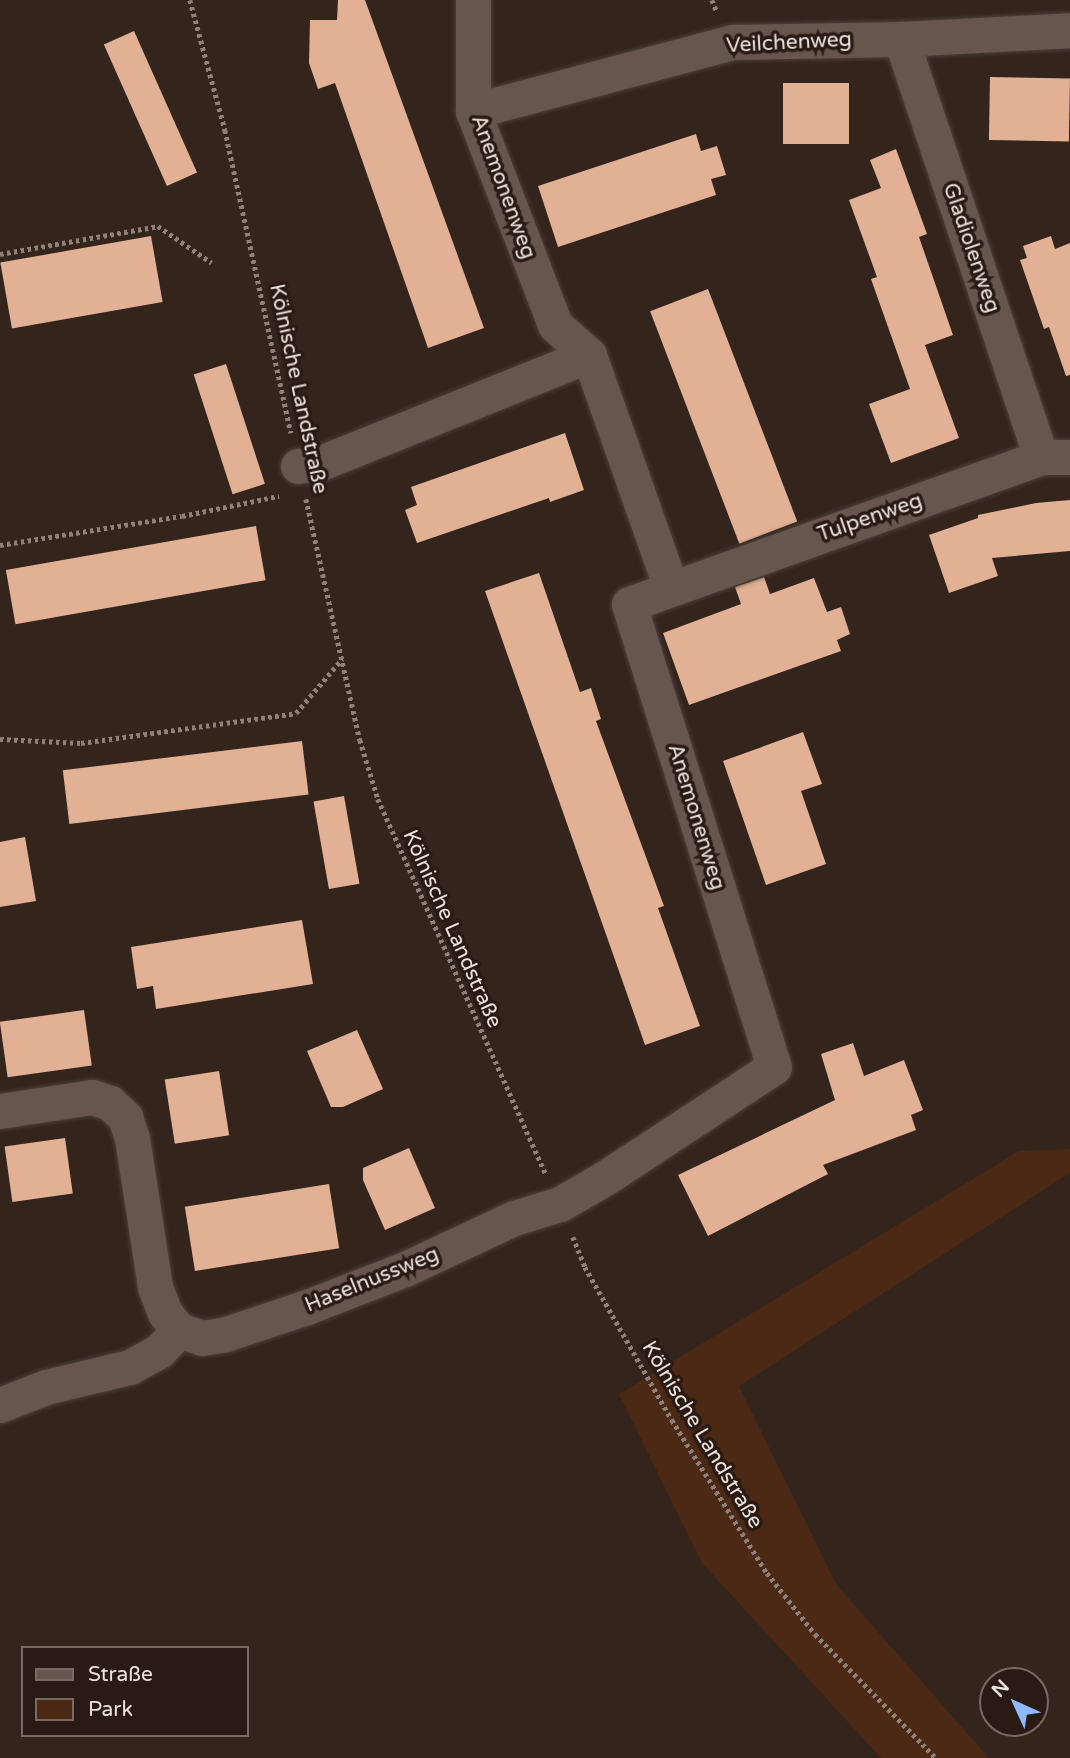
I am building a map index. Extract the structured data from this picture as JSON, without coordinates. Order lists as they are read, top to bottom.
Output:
{
  "streets": {
    "street": [
      "Veilchenweg",
      "Anemonenweg",
      "Gladiolenweg",
      "Tulpenweg",
      "Haselnussweg"
    ],
    "path": ["Kölnische Landstraße"]
  },
  "crossings": [
    ["Veilchenweg", "Anemonenweg"],
    ["Veilchenweg", "Gladiolenweg"],
    ["Anemonenweg", "Kölnische Landstraße"],
    ["Anemonenweg", "Tulpenweg"],
    ["Anemonenweg", "Haselnussweg"],
    ["Gladiolenweg", "Tulpenweg"],
    ["Kölnische Landstraße", "Haselnussweg"]
  ],
  "legend": ["Straße", "Park"],
  "north": "top left"
}
